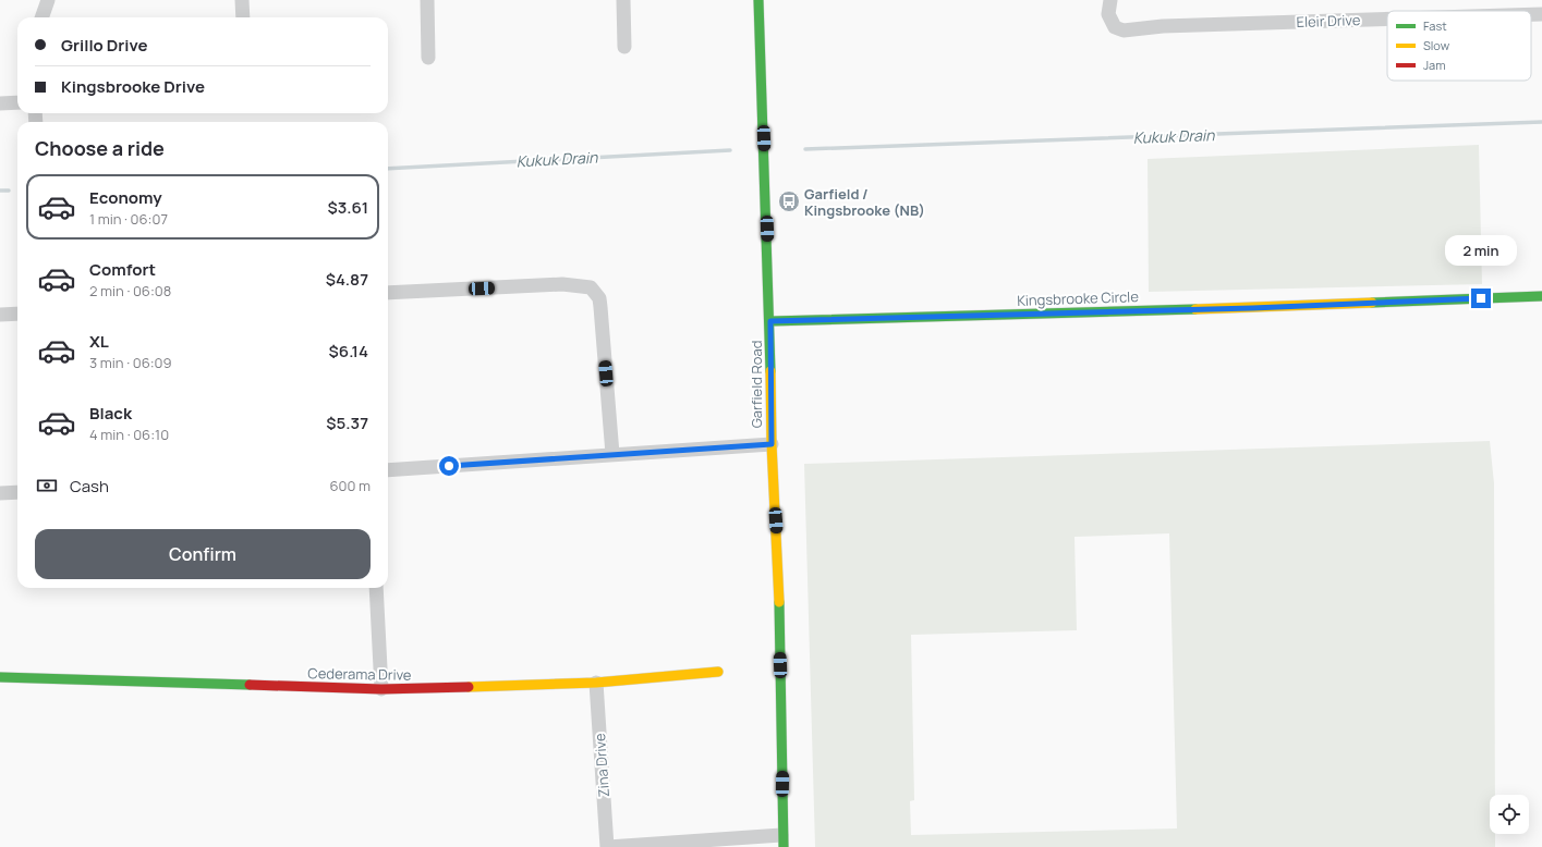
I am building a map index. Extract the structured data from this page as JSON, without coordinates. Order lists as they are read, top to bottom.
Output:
{
  "streets": {
    "street": [
      "Eleir Drive",
      "Kingsbrooke Circle",
      "Garfield Road",
      "Cederama Drive",
      "Zina Drive"
    ]
  },
  "crossings": [
    ["Kingsbrooke Circle", "Garfield Road"],
    ["Cederama Drive", "Zina Drive"]
  ],
  "water": ["Kukuk Drain"],
  "places": {
    "bus stop": ["Garfield / Kingsbrooke (NB)"]
  },
  "legend": ["Fast", "Slow", "Jam"],
  "page": {
    "banner": ["Grillo Drive", "Kingsbrooke Drive"],
    "heading": "Choose a ride",
    "list": [
      {
        "name": "Economy",
        "note": "1 min · 06:07",
        "value": "$3.61"
      },
      {
        "name": "Comfort",
        "note": "2 min · 06:08",
        "value": "$4.87"
      },
      {
        "name": "XL",
        "note": "3 min · 06:09",
        "value": "$6.14"
      },
      {
        "name": "Black",
        "note": "4 min · 06:10",
        "value": "$5.37"
      }
    ],
    "bubble": "2 min",
    "pay": ["Cash", "600 m"],
    "buttons": "Confirm"
  }
}
